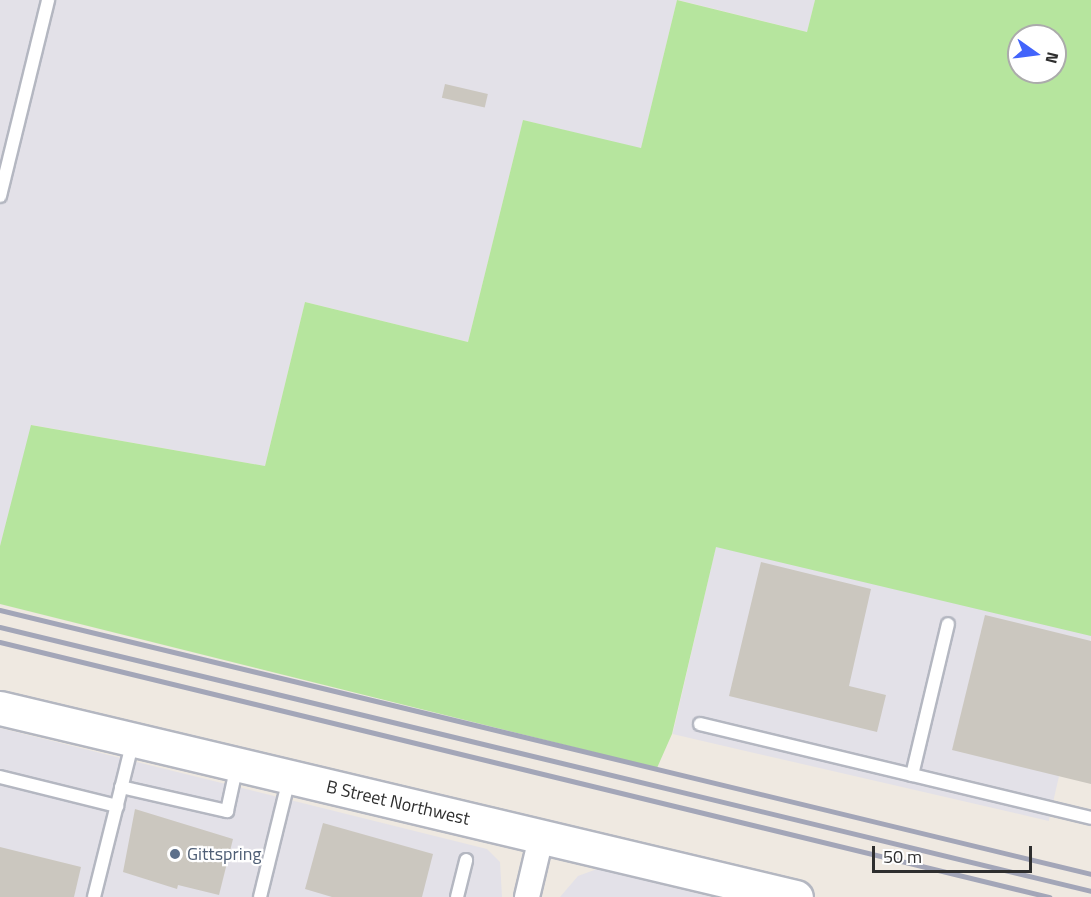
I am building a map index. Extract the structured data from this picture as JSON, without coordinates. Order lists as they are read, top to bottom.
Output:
{
  "streets": {
    "street": ["B Street Northwest"]
  },
  "places": ["Gittspring"],
  "scale_bar": "50 m",
  "north": "right"
}
